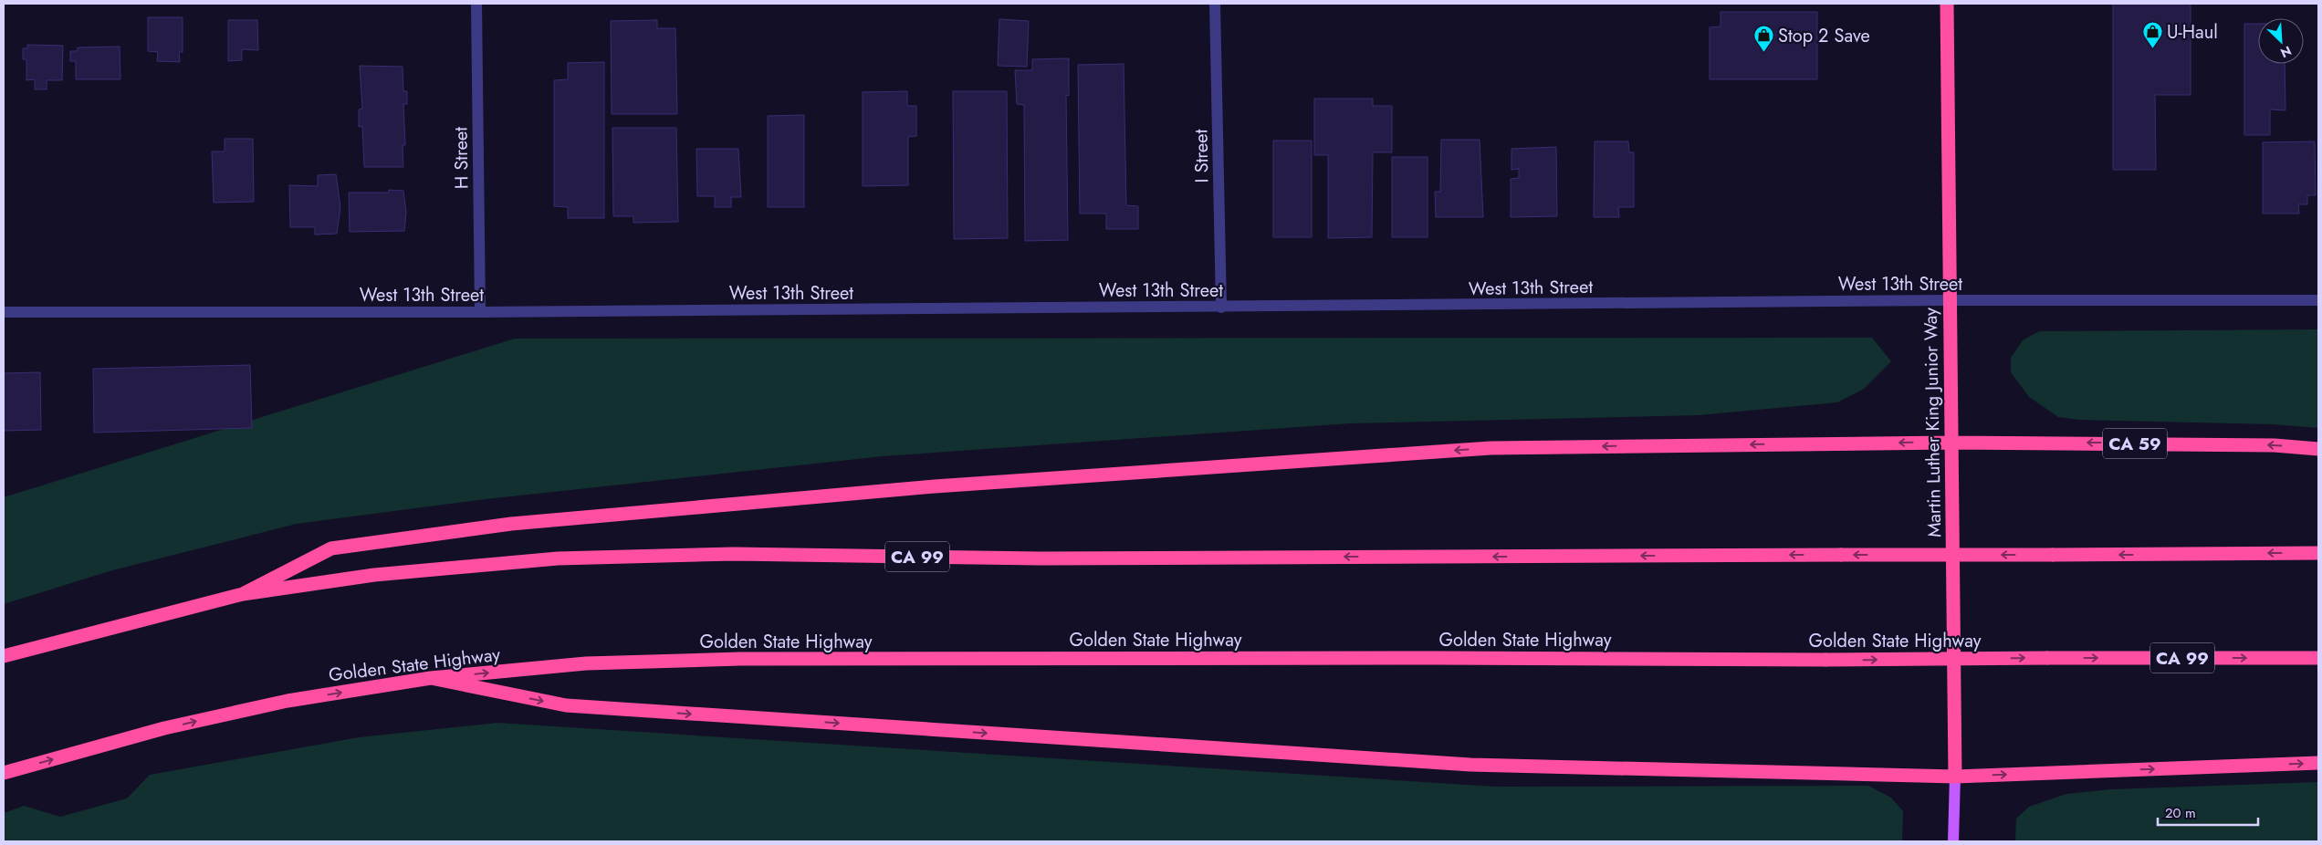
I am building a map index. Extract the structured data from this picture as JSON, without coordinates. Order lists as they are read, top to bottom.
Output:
{
  "streets": {
    "highway": [
      "Martin Luther King Junior Way",
      "CA 59",
      "CA 99",
      "Golden State Highway"
    ],
    "street": ["I Street", "H Street", "West 13th Street"]
  },
  "crossings": [
    ["I Street", "West 13th Street"],
    ["H Street", "West 13th Street"],
    ["West 13th Street", "Martin Luther King Junior Way"],
    ["Martin Luther King Junior Way", "CA 59"]
  ],
  "places": {
    "shop": ["U-Haul", "Stop 2 Save"]
  },
  "scale_bar": "20 m",
  "north": "bottom right"
}
